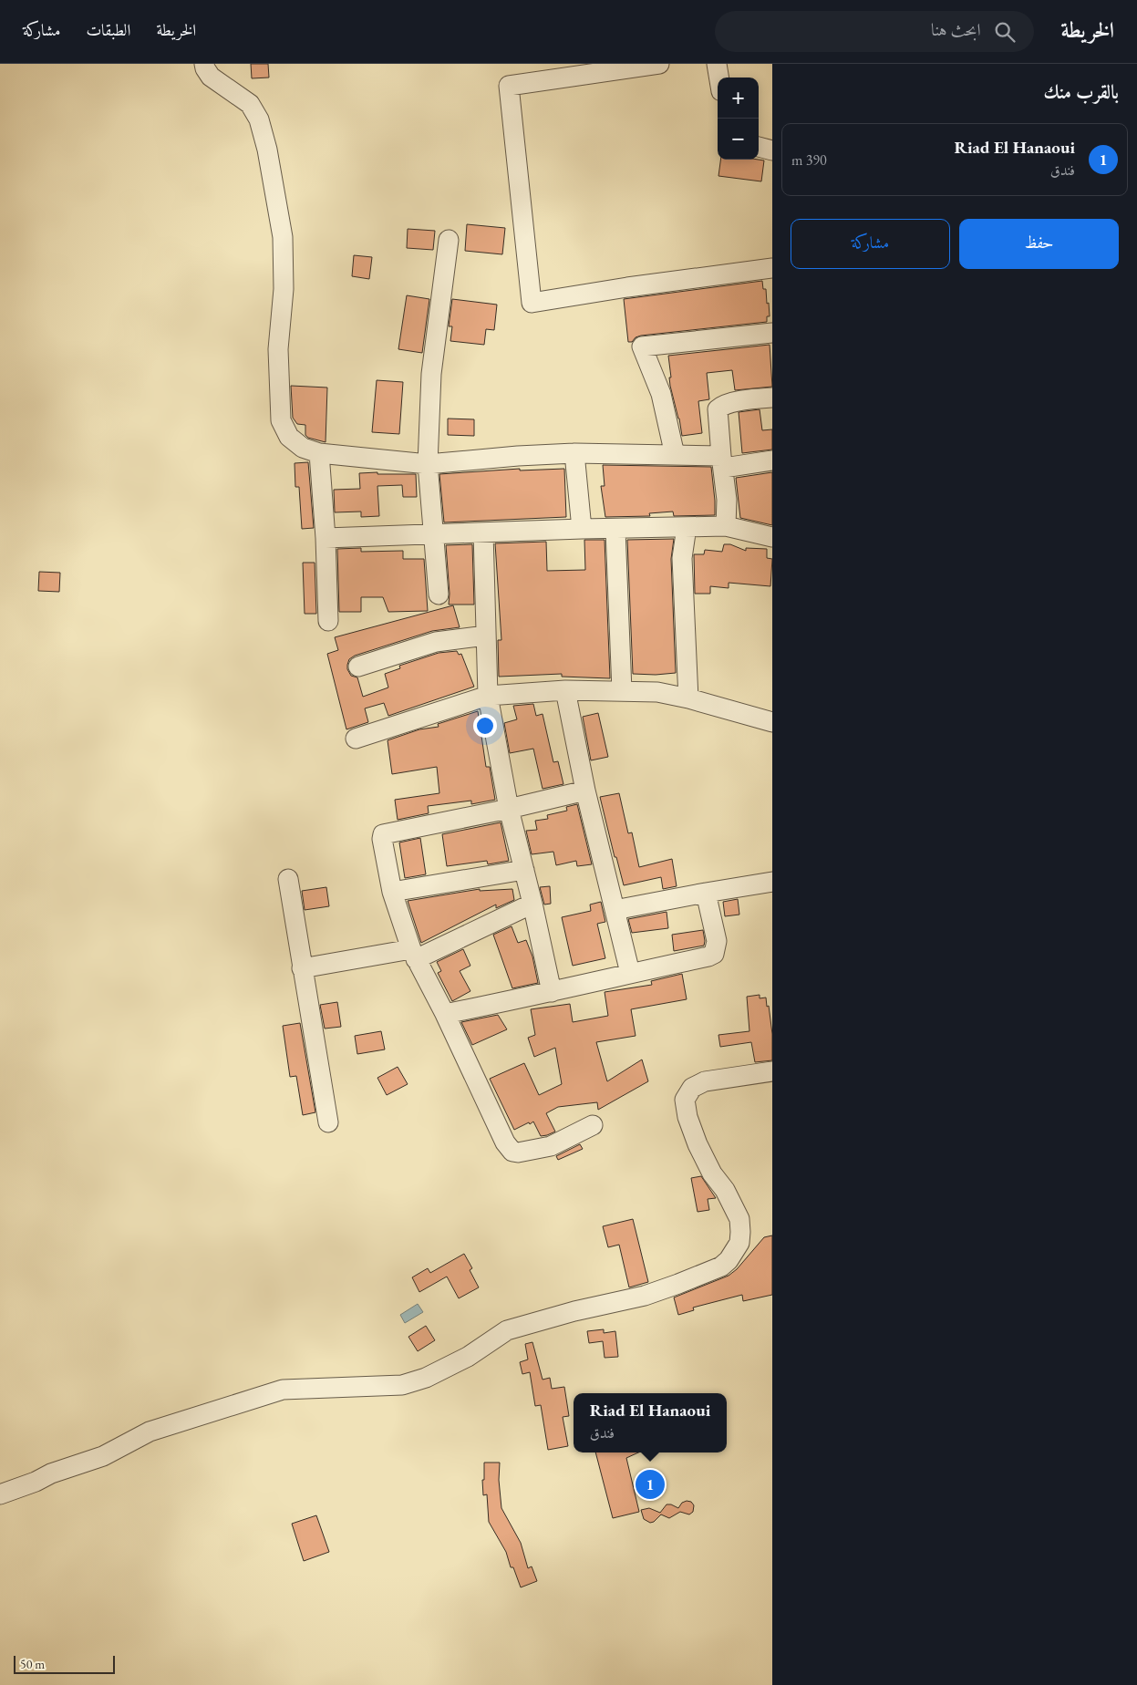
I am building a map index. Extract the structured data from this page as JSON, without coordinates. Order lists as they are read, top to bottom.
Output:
{
  "scale_bar": "50 m",
  "page": {
    "header": "الخريطة",
    "search": "ابحث هنا",
    "nav": ["الخريطة", "الطبقات", "مشاركة"],
    "heading": "بالقرب منك",
    "map_buttons": ["+", "−"],
    "list": [
      {
        "mark": "1",
        "name": "Riad El Hanaoui",
        "note": "فندق",
        "value": "390 m"
      }
    ],
    "buttons": ["حفظ", "مشاركة"],
    "popup": ["Riad El Hanaoui", "فندق"],
    "pins": "1",
    "scale": "50 m"
  }
}
